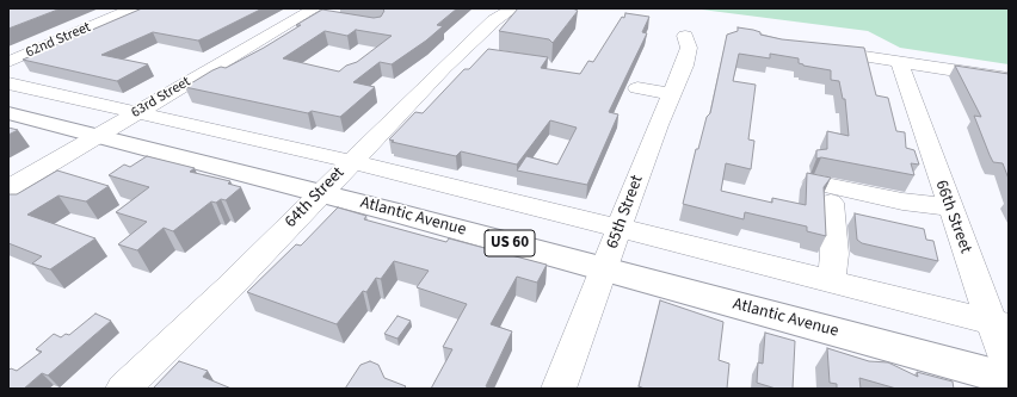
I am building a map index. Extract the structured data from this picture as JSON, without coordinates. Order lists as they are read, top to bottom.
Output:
{
  "streets": {
    "highway": ["Atlantic Avenue", "US 60"],
    "street": [
      "62nd Street",
      "63rd Street",
      "64th Street",
      "65th Street",
      "66th Street"
    ]
  },
  "crossings": [
    ["63rd Street", "Atlantic Avenue"],
    ["64th Street", "Atlantic Avenue"],
    ["65th Street", "Atlantic Avenue"]
  ]
}
